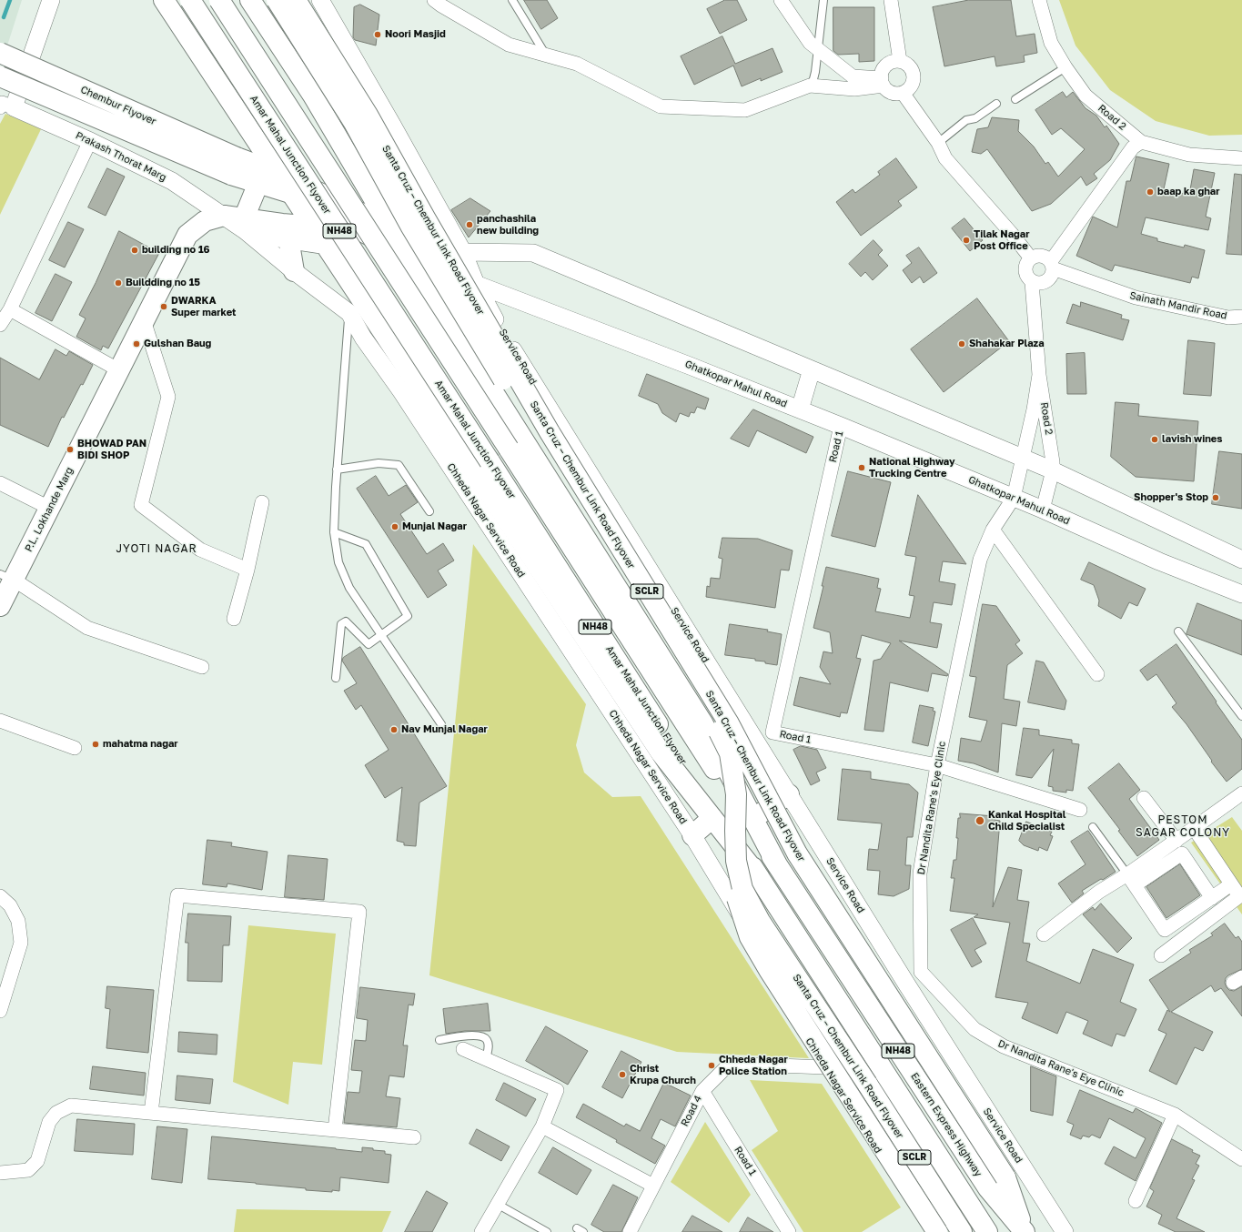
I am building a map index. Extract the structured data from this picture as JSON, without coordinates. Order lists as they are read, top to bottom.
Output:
{
  "streets": {
    "main road": [
      "Chembur Flyover",
      "Amar Mahal Junction Flyover",
      "Santa Cruz – Chembur Link Road Flyover",
      "NH48",
      "Ghatkopar Mahul Road",
      "P.L. Lokhande Marg",
      "SCLR",
      "Eastern Express Highway"
    ],
    "street": [
      "Road 2",
      "Prakash Thorat Marg",
      "Sainath Mandir Road",
      "Service Road",
      "Road 1",
      "Chheda Nagar Service Road",
      "Dr Nandita Rane's Eye Clinic",
      "Road 4"
    ]
  },
  "crossings": [
    ["Chembur Flyover", "Ghatkopar Mahul Road"],
    ["Road 2", "Sainath Mandir Road"],
    ["Road 2", "Ghatkopar Mahul Road"],
    ["Amar Mahal Junction Flyover", "NH48"],
    ["Prakash Thorat Marg", "P.L. Lokhande Marg"],
    ["Santa Cruz – Chembur Link Road Flyover", "Eastern Express Highway"],
    ["NH48", "Eastern Express Highway"],
    ["Service Road", "Ghatkopar Mahul Road"],
    ["Ghatkopar Mahul Road", "Road 1"],
    ["Ghatkopar Mahul Road", "Dr Nandita Rane's Eye Clinic"],
    ["Road 1", "Dr Nandita Rane's Eye Clinic"],
    ["Road 1", "Road 4"],
    ["Chheda Nagar Service Road", "Road 4"]
  ],
  "districts": ["JYOTI NAGAR", "PESTOM SAGAR COLONY"],
  "places": [
    "Noori Masjid",
    "baap ka ghar",
    "panchashila new building",
    "Tilak Nagar Post Office",
    "building no 16",
    "Buildding no 15",
    "DWARKA Super market",
    "Gulshan Baug",
    "Shahakar Plaza",
    "lavish wines",
    "BHOWAD PAN BIDI SHOP",
    "National Highway Trucking Centre",
    "Shopper's Stop",
    "Munjal Nagar",
    "Nav Munjal Nagar",
    "mahatma nagar",
    "Kankal Hospital Child Specialist",
    "Chheda Nagar Police Station",
    "Christ Krupa Church"
  ]
}
